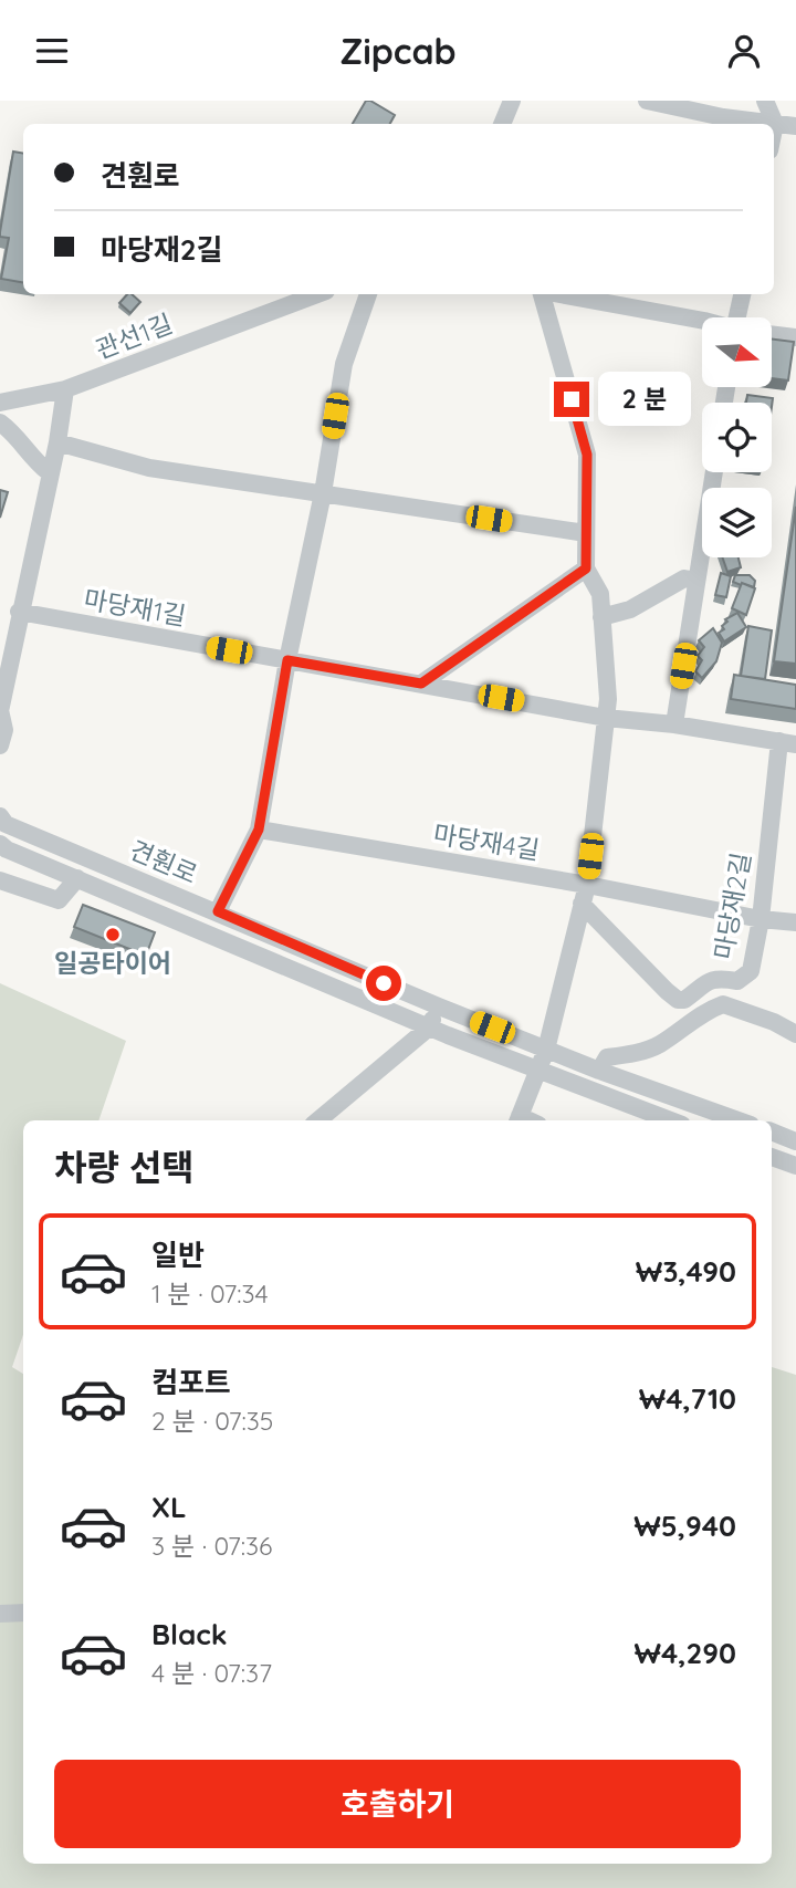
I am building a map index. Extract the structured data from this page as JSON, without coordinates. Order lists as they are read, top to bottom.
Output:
{
  "streets": {
    "street": [
      "관선1길",
      "마당재1길",
      "마당재4길",
      "견훤로",
      "마당재2길"
    ]
  },
  "crossings": [
    ["마당재1길", "마당재2길"],
    ["마당재4길", "마당재2길"]
  ],
  "places": ["일공타이어"],
  "north": "right",
  "page": {
    "header": "Zipcab",
    "banner": ["견훤로", "마당재2길"],
    "bubble": "2 분",
    "heading": "차량 선택",
    "list": [
      {
        "name": "일반",
        "note": "1 분 · 07:34",
        "value": "₩3,490"
      },
      {
        "name": "컴포트",
        "note": "2 분 · 07:35",
        "value": "₩4,710"
      },
      {
        "name": "XL",
        "note": "3 분 · 07:36",
        "value": "₩5,940"
      },
      {
        "name": "Black",
        "note": "4 분 · 07:37",
        "value": "₩4,290"
      }
    ],
    "buttons": "호출하기"
  }
}
